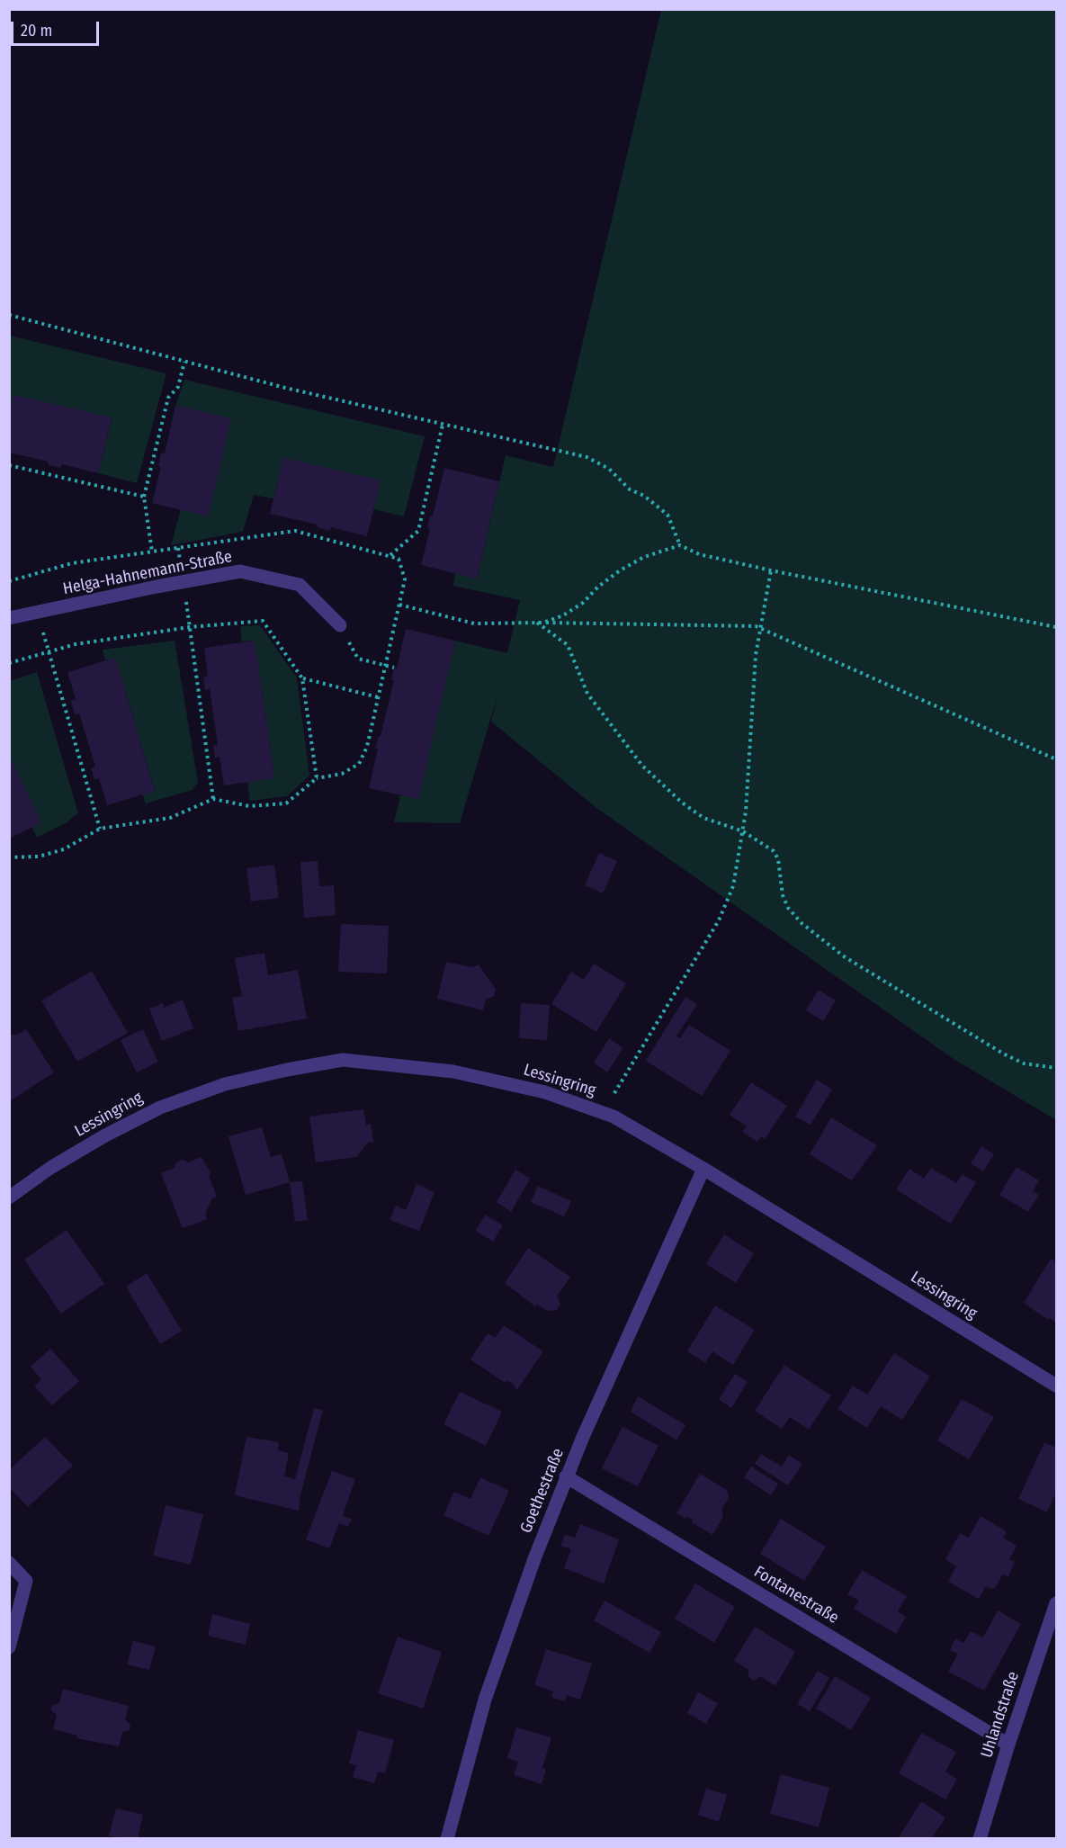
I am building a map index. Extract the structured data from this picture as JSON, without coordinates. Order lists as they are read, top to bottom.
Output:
{
  "streets": {
    "street": [
      "Helga-Hahnemann-Straße",
      "Lessingring",
      "Goethestraße",
      "Fontanestraße",
      "Uhlandstraße"
    ]
  },
  "crossings": [
    ["Lessingring", "Goethestraße"],
    ["Goethestraße", "Fontanestraße"],
    ["Fontanestraße", "Uhlandstraße"]
  ],
  "scale_bar": "20 m"
}
